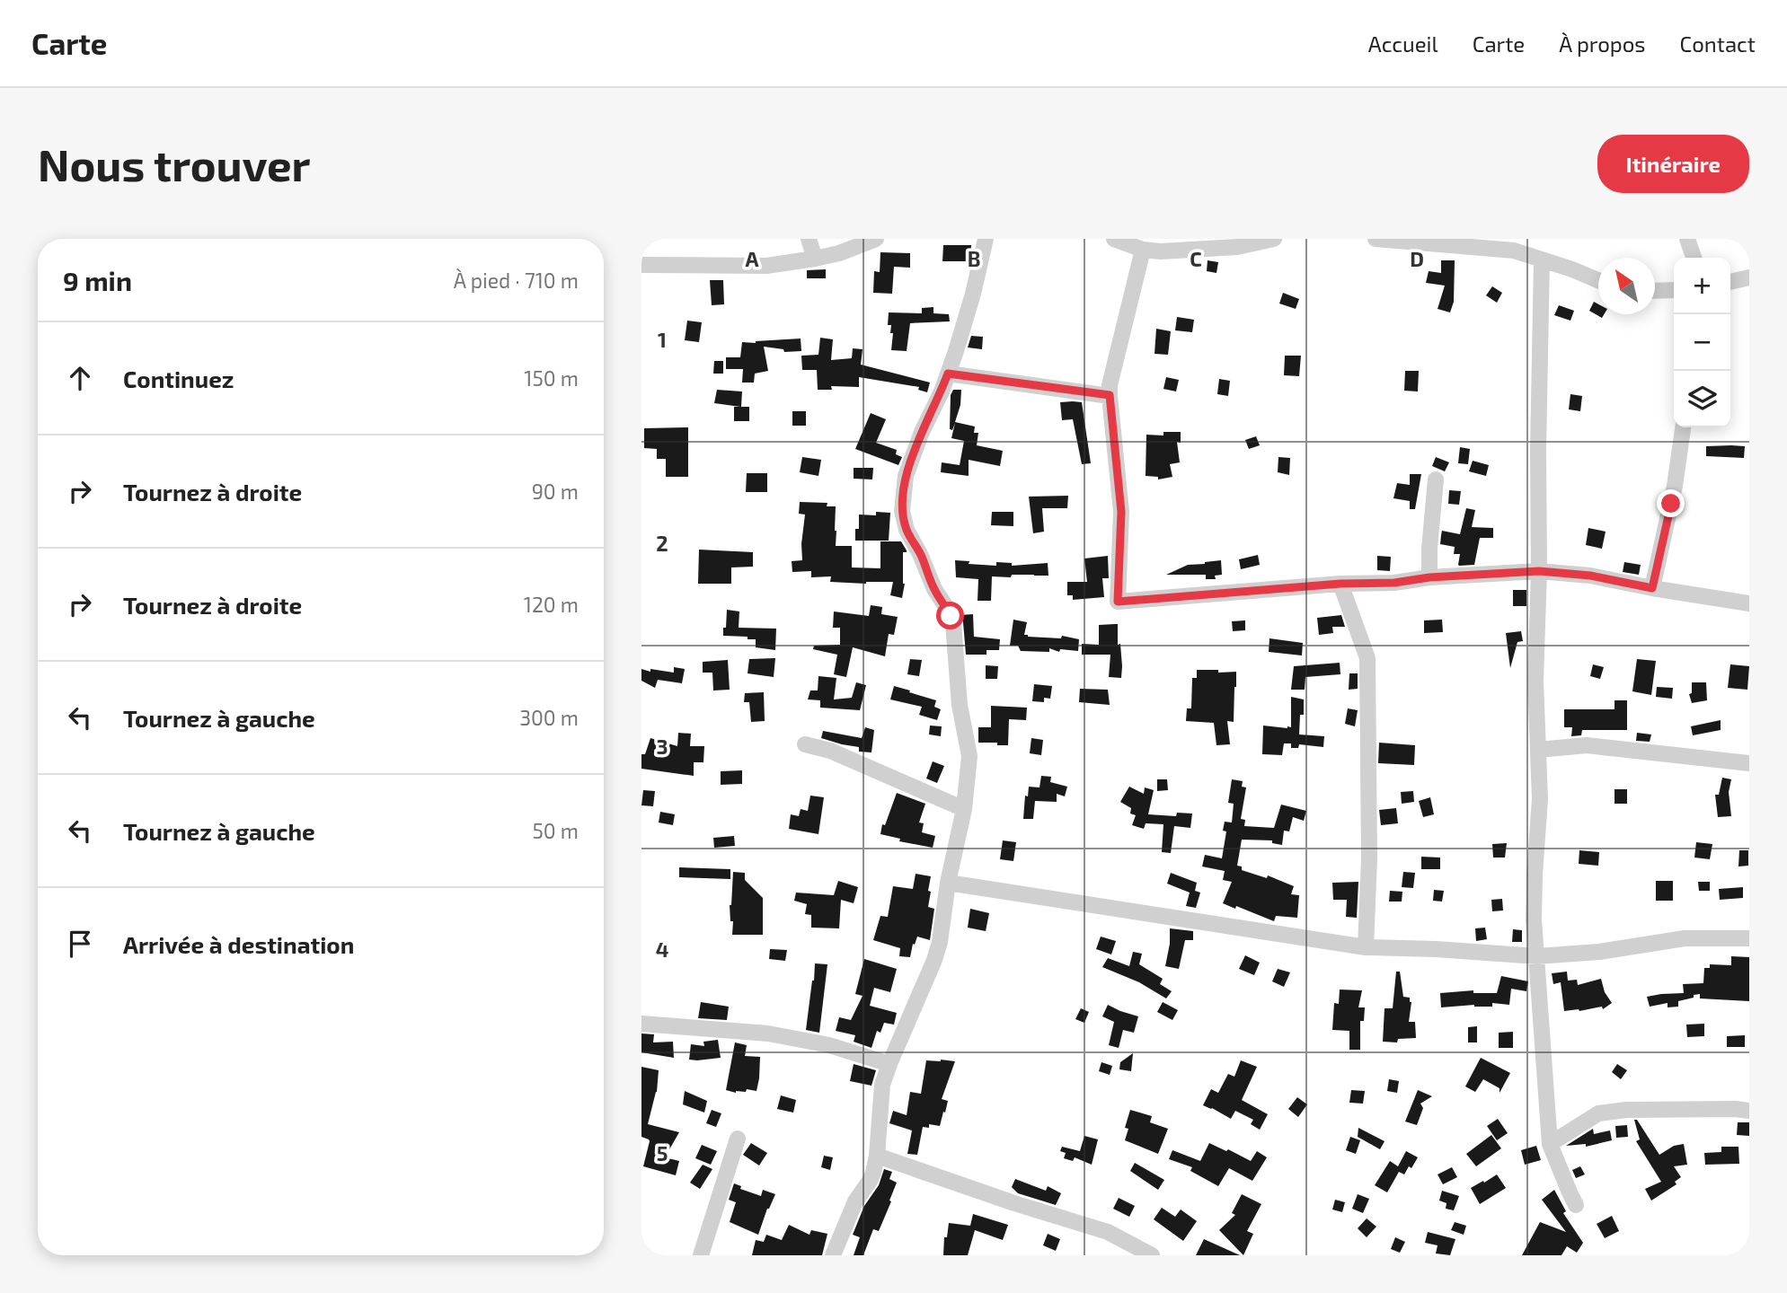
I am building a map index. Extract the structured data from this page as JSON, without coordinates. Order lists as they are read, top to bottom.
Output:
{
  "north": "top left",
  "page": {
    "header": "Carte",
    "nav": [
      "Accueil",
      "Carte",
      "À propos",
      "Contact"
    ],
    "buttons": "Itinéraire",
    "title": "Nous trouver",
    "heading": ["9 min", "À pied · 710 m"],
    "map_buttons": ["+", "−"],
    "list": [
      ["Continuez", "150 m"],
      ["Tournez à droite", "90 m"],
      ["Tournez à droite", "120 m"],
      ["Tournez à gauche", "300 m"],
      ["Tournez à gauche", "50 m"],
      "Arrivée à destination"
    ]
  },
  "grid": {
    "columns": [
      "A",
      "B",
      "C",
      "D"
    ],
    "rows": [
      "1",
      "2",
      "3",
      "4",
      "5"
    ]
  }
}
